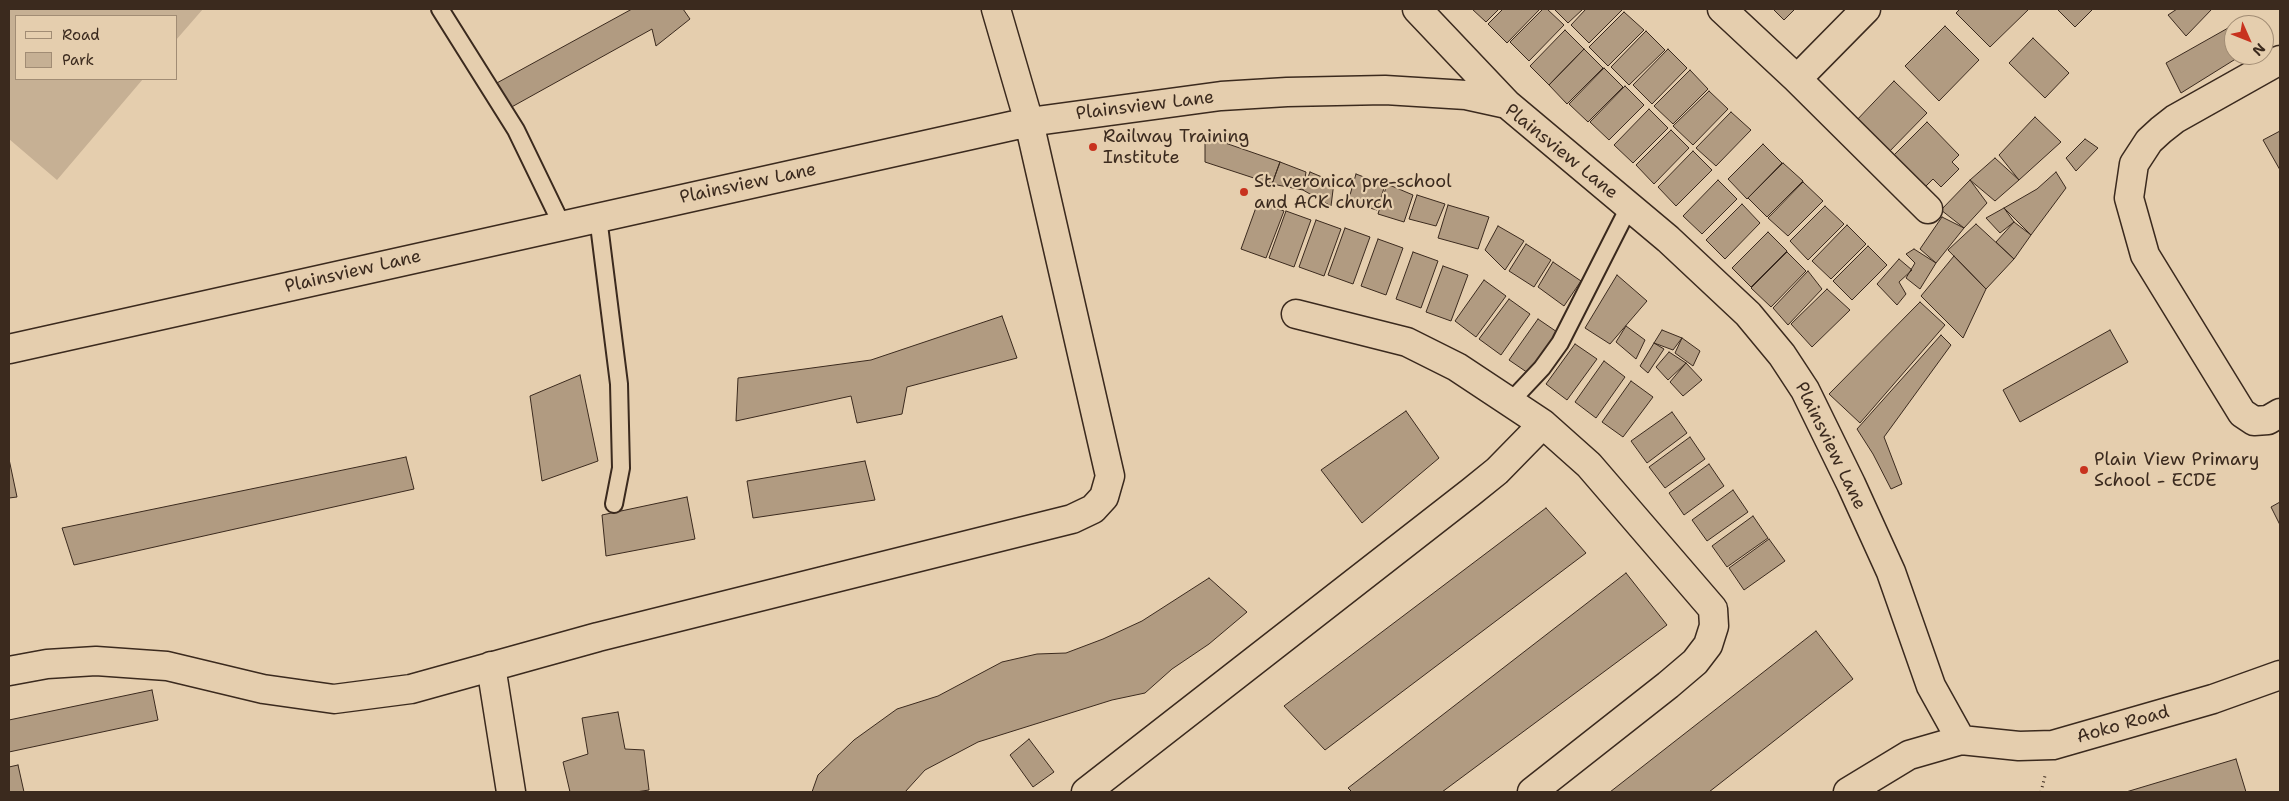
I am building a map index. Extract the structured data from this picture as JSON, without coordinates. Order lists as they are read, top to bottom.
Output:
{
  "streets": {
    "street": ["Plainsview Lane", "Aoko Road"]
  },
  "crossings": [
    ["Plainsview Lane", "Aoko Road"]
  ],
  "places": ["Railway Training Institute", "St. veronica pre-school and ACK church", "Plain View Primary School - ECDE"],
  "legend": ["Road", "Park"],
  "north": "bottom right"
}
